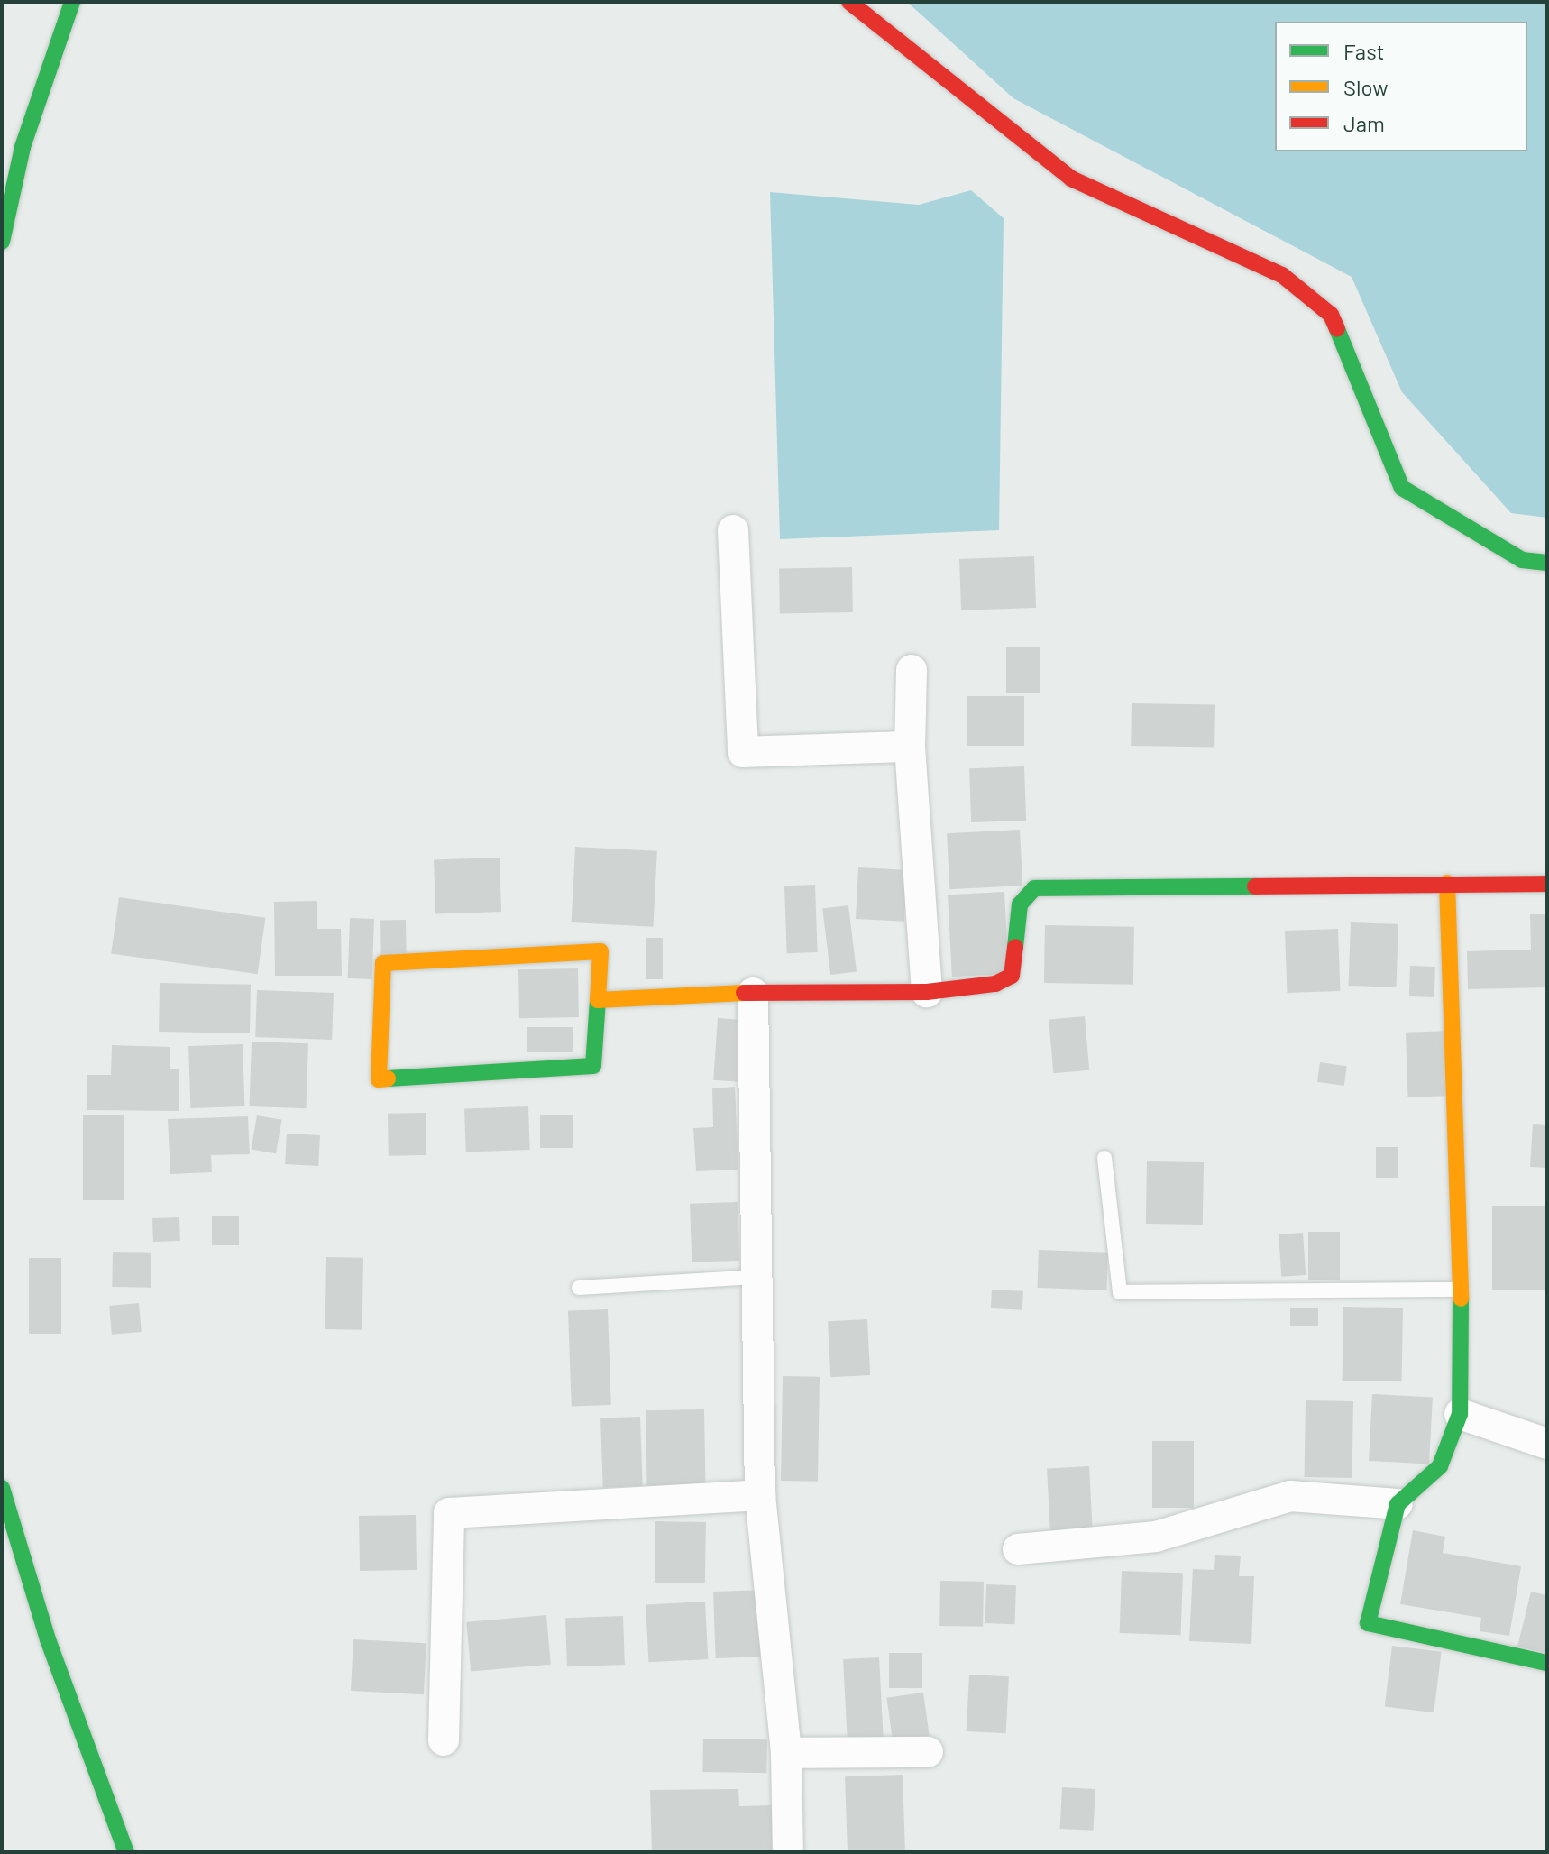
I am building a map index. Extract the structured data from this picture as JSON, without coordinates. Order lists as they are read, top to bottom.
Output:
{
  "legend": ["Fast", "Slow", "Jam"]
}
